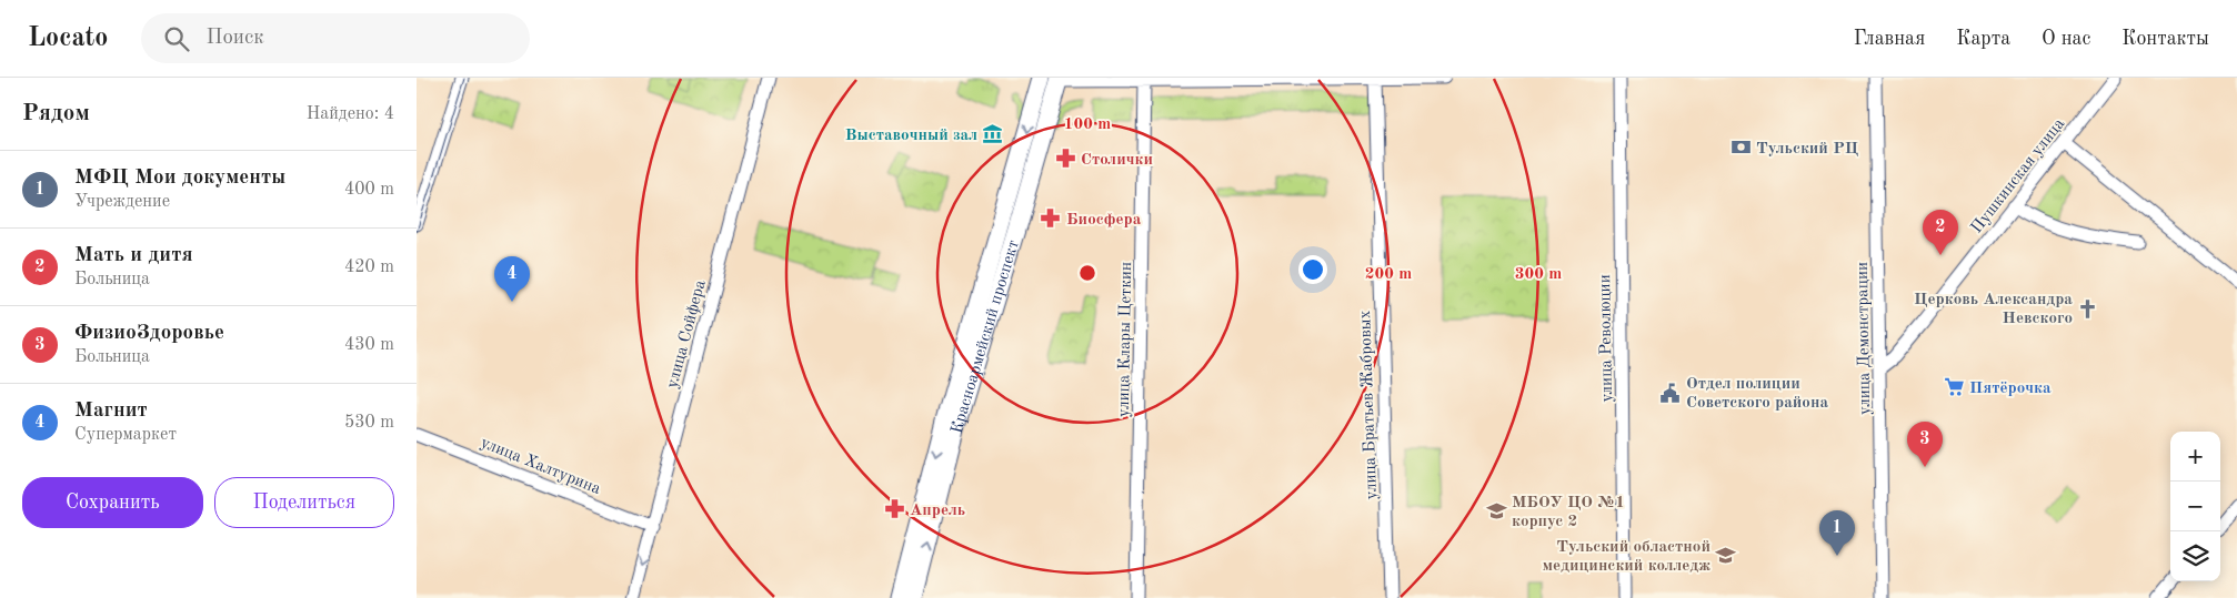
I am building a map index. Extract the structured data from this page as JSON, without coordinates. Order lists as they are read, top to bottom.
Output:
{
  "streets": {
    "main road": ["Красноармейский проспект"],
    "street": [
      "Пушкинская улица",
      "улица Сойфера",
      "улица Революции",
      "улица Демонстрации",
      "улица Клары Цеткин",
      "улица Братьев Жабровых",
      "улица Халтурина"
    ]
  },
  "crossings": [
    ["Пушкинская улица", "улица Демонстрации"],
    ["улица Сойфера", "улица Халтурина"]
  ],
  "places": {
    "museum": ["Выставочный зал"],
    "bank": ["Тульский РЦ"],
    "pharmacy": ["Столички", "Биосфера", "Апрель"],
    "church": ["Церковь Александра Невского"],
    "supermarket": ["Пятёрочка"],
    "public building": ["Отдел полиции Советского района"],
    "school or university": ["МБОУ ЦО №1 корпус 2", "Тульский областной медицинский колледж"]
  },
  "page": {
    "header": "Locato",
    "search": "Поиск",
    "nav": [
      "Главная",
      "Карта",
      "О нас",
      "Контакты"
    ],
    "heading": ["Рядом", "Найдено: 4"],
    "list": [
      {
        "mark": "1",
        "name": "МФЦ Мои документы",
        "note": "Учреждение",
        "value": "400 m"
      },
      {
        "mark": "2",
        "name": "Мать и дитя",
        "note": "Больница",
        "value": "420 m"
      },
      {
        "mark": "3",
        "name": "ФизиоЗдоровье",
        "note": "Больница",
        "value": "430 m"
      },
      {
        "mark": "4",
        "name": "Магнит",
        "note": "Супермаркет",
        "value": "530 m"
      }
    ],
    "pins": [
      "2",
      "4",
      "3",
      "1"
    ],
    "map_buttons": ["+", "−"],
    "buttons": ["Сохранить", "Поделиться"]
  },
  "rings": ["100 m", "200 m", "300 m"]
}
